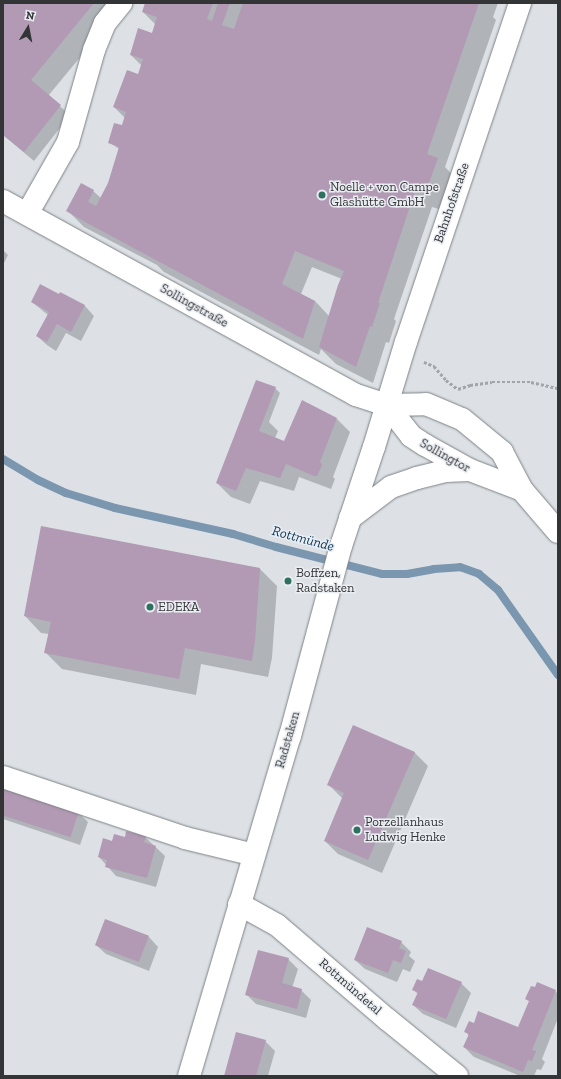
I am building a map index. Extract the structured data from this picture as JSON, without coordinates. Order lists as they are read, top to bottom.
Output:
{
  "streets": {
    "main road": [
      "Bahnhofstraße",
      "Sollingstraße",
      "Sollingtor",
      "Radstaken",
      "Rottmündetal"
    ]
  },
  "crossings": [
    ["Bahnhofstraße", "Sollingstraße"],
    ["Bahnhofstraße", "Sollingtor"],
    ["Bahnhofstraße", "Radstaken"],
    ["Sollingstraße", "Sollingtor"],
    ["Sollingstraße", "Radstaken"],
    ["Sollingtor", "Radstaken"],
    ["Radstaken", "Rottmündetal"]
  ],
  "water": ["Rottmünde"],
  "places": [
    "Noelle + von Campe Glashütte GmbH",
    "Boffzen, Radstaken",
    "EDEKA",
    "Porzellanhaus Ludwig Henke"
  ],
  "north": "top"
}
